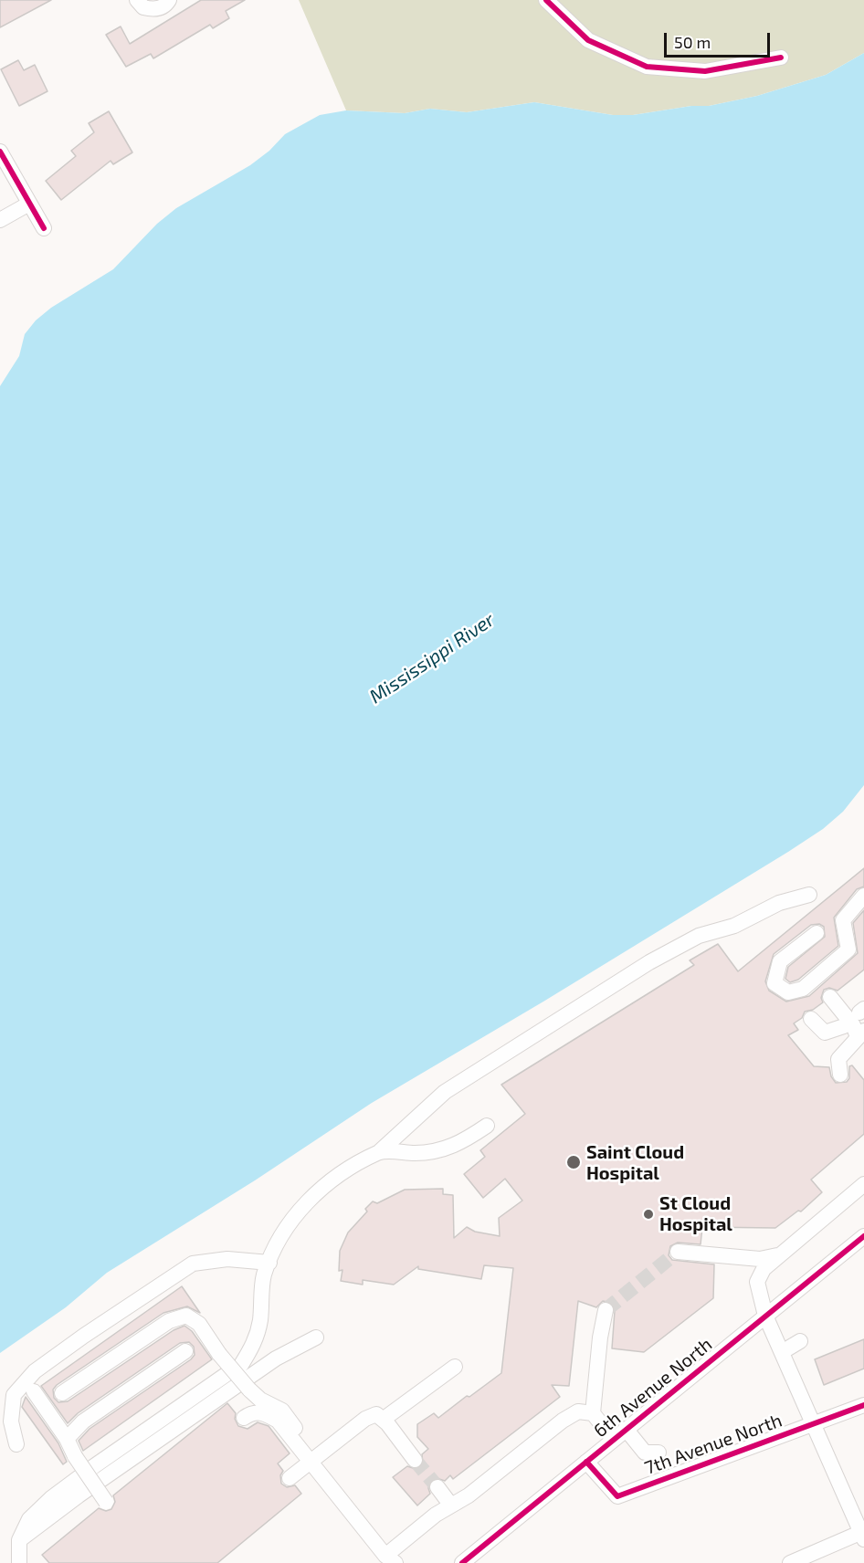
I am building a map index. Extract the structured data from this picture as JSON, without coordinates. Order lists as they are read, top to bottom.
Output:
{
  "streets": {
    "street": ["6th Avenue North", "7th Avenue North"]
  },
  "crossings": [
    ["6th Avenue North", "7th Avenue North"]
  ],
  "water": ["Mississippi River"],
  "places": ["Saint Cloud Hospital", "St Cloud Hospital"],
  "scale_bar": "50 m"
}
